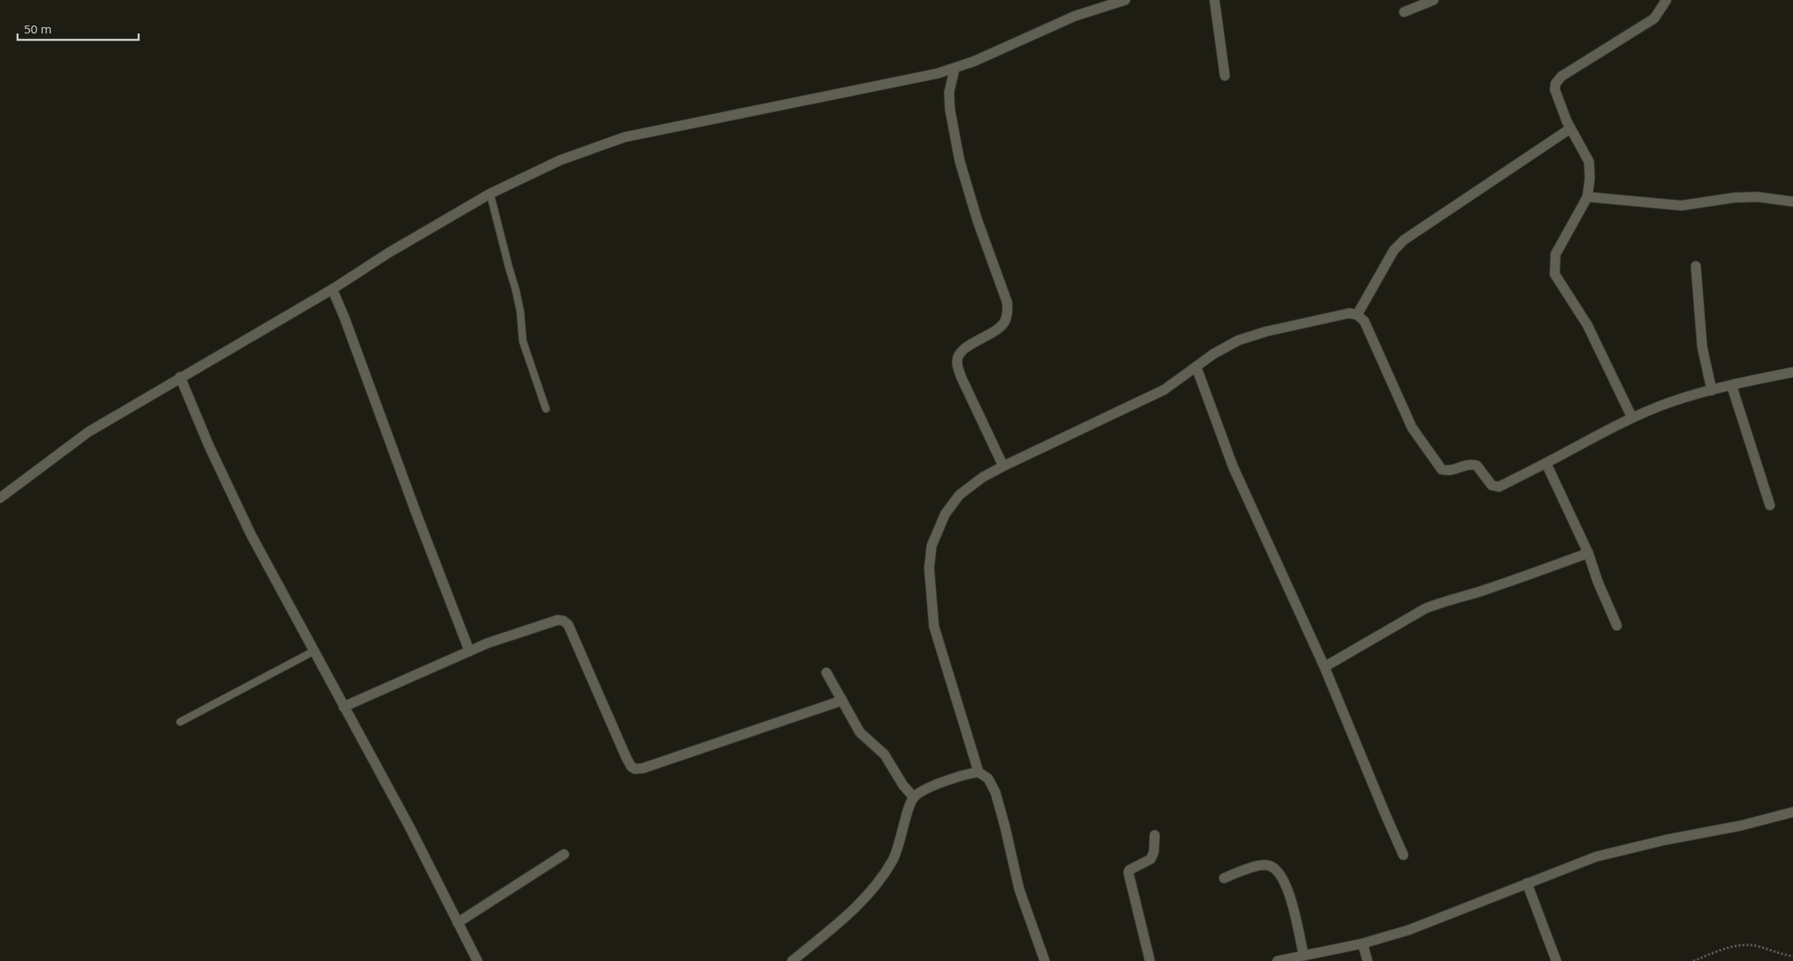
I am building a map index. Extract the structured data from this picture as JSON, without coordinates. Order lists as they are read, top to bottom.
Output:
{
  "scale_bar": "50 m"
}
